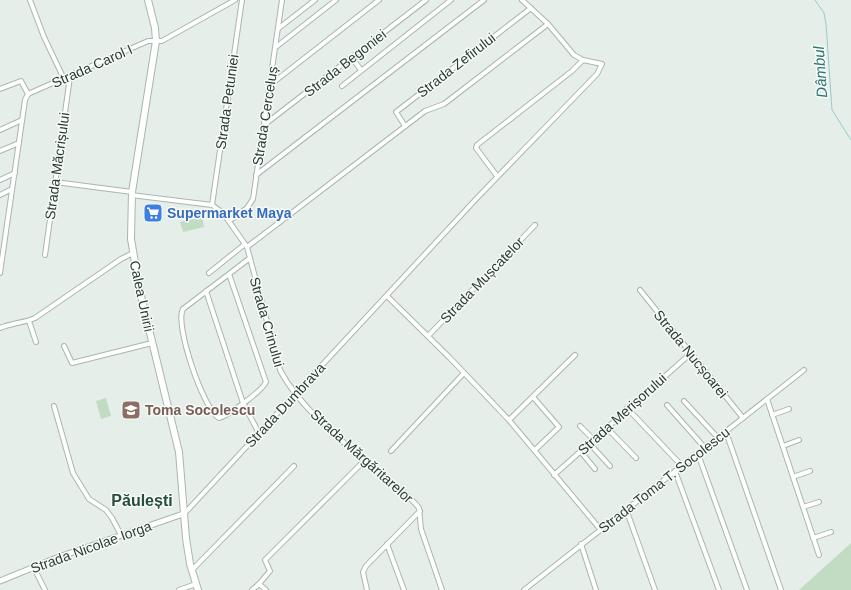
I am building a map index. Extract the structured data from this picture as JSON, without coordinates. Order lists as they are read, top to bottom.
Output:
{
  "streets": {
    "main road": ["Calea Unirii"],
    "street": [
      "Strada Begoniei",
      "Strada Zefirului",
      "Strada Carol I",
      "Strada Petuniei",
      "Strada Cerceluș",
      "Strada Măcrișului",
      "Strada Mușcatelor",
      "Strada Crinului",
      "Strada Nucșoarei",
      "Strada Dumbrava",
      "Strada Merișorului",
      "Strada Mărgăritarelor",
      "Strada Toma T. Socolescu",
      "Strada Nicolae Iorga"
    ]
  },
  "crossings": [
    ["Strada Begoniei", "Strada Cerceluș"],
    ["Strada Carol I", "Strada Măcrișului"],
    ["Strada Carol I", "Calea Unirii"],
    ["Strada Petuniei", "Strada Crinului"],
    ["Strada Cerceluș", "Strada Crinului"],
    ["Strada Mușcatelor", "Strada Dumbrava"],
    ["Strada Mușcatelor", "Strada Merișorului"],
    ["Strada Mușcatelor", "Strada Toma T. Socolescu"],
    ["Calea Unirii", "Strada Dumbrava"],
    ["Calea Unirii", "Strada Nicolae Iorga"],
    ["Strada Crinului", "Strada Dumbrava"],
    ["Strada Crinului", "Strada Mărgăritarelor"],
    ["Strada Nucșoarei", "Strada Merișorului"],
    ["Strada Nucșoarei", "Strada Toma T. Socolescu"],
    ["Strada Dumbrava", "Strada Mărgăritarelor"],
    ["Strada Dumbrava", "Strada Nicolae Iorga"]
  ],
  "districts": ["Păulești"],
  "water": ["Dâmbul"],
  "places": {
    "supermarket": ["Supermarket Maya"],
    "school or university": ["Toma Socolescu"]
  }
}
